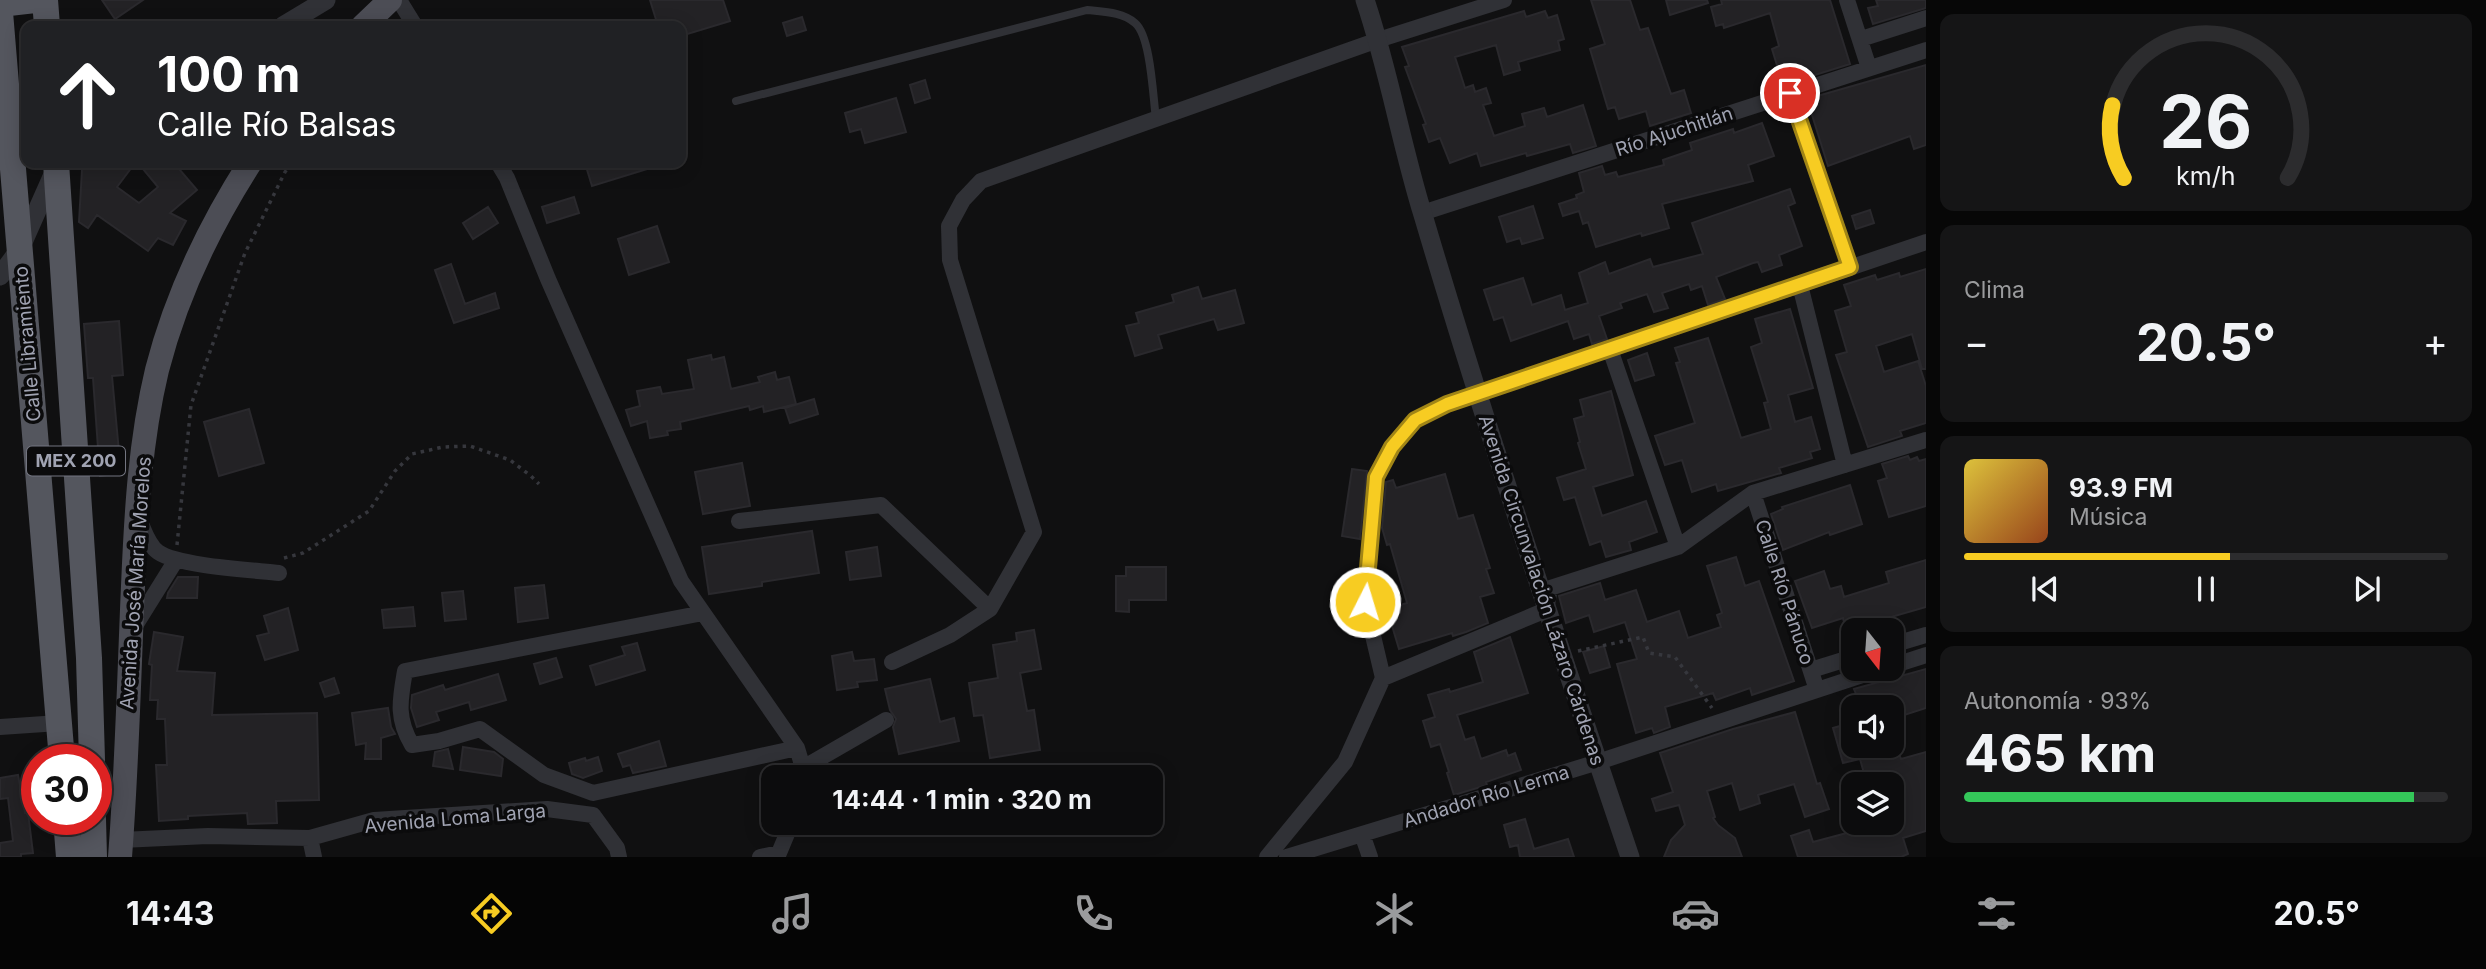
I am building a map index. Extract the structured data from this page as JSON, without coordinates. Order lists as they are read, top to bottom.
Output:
{
  "streets": {
    "highway": ["Calle Libramiento", "MEX 200"],
    "main road": ["Avenida José María Morelos"],
    "street": [
      "Río Ajuchitlán",
      "Avenida Circunvalación Lázaro Cárdenas",
      "Calle Río Pánuco",
      "Andador Río Lerma",
      "Avenida Loma Larga"
    ]
  },
  "crossings": [
    ["Río Ajuchitlán", "Avenida Circunvalación Lázaro Cárdenas"],
    ["Avenida José María Morelos", "Avenida Loma Larga"],
    ["Avenida Circunvalación Lázaro Cárdenas", "Andador Río Lerma"],
    ["Calle Río Pánuco", "Andador Río Lerma"]
  ],
  "north": "bottom",
  "page": {
    "turn": ["100 m", "Calle Río Balsas"],
    "tile": [
      "Clima",
      ["Autonomía · 93%", "465 km"]
    ],
    "heat": ["−", "20.5°", "+"],
    "song": ["93.9 FM", "Música"],
    "limit": "30",
    "trip": "14:44 · 1 min · 320 m",
    "tabs": ["14:43", "20.5°"],
    "gauge": ["26", "km/h"]
  }
}
